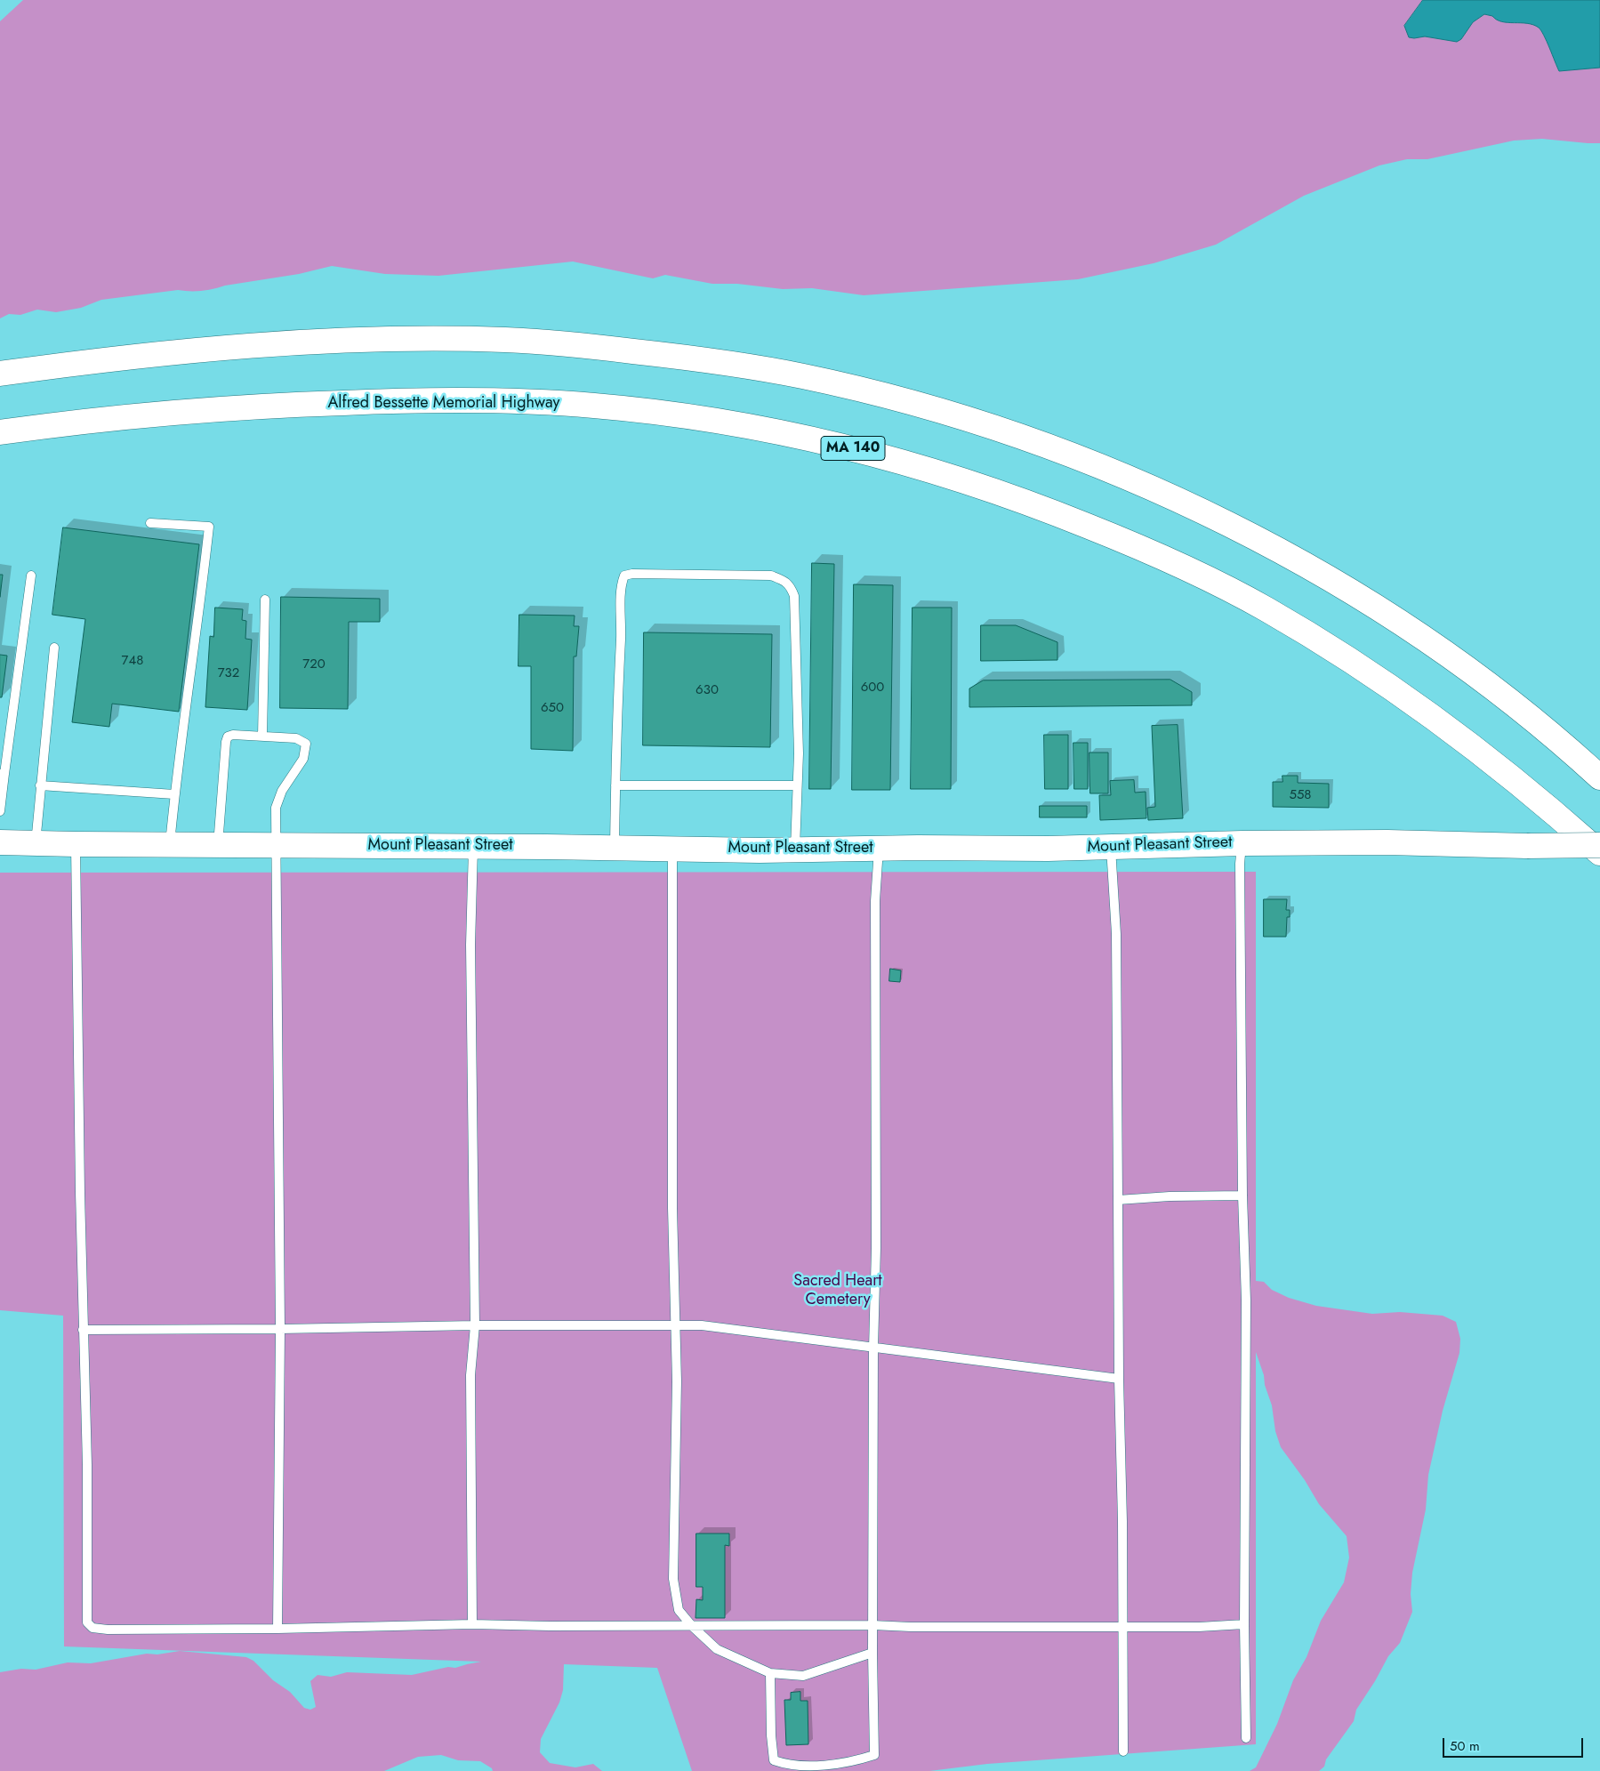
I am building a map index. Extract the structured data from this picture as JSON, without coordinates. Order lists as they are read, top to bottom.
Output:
{
  "streets": {
    "main road": ["Alfred Bessette Memorial Highway", "MA 140", "Mount Pleasant Street"]
  },
  "parks": ["Sacred Heart Cemetery"],
  "house_numbers": [
    "748",
    "720",
    "732",
    "600",
    "630",
    "650",
    "558"
  ],
  "scale_bar": "50 m"
}
